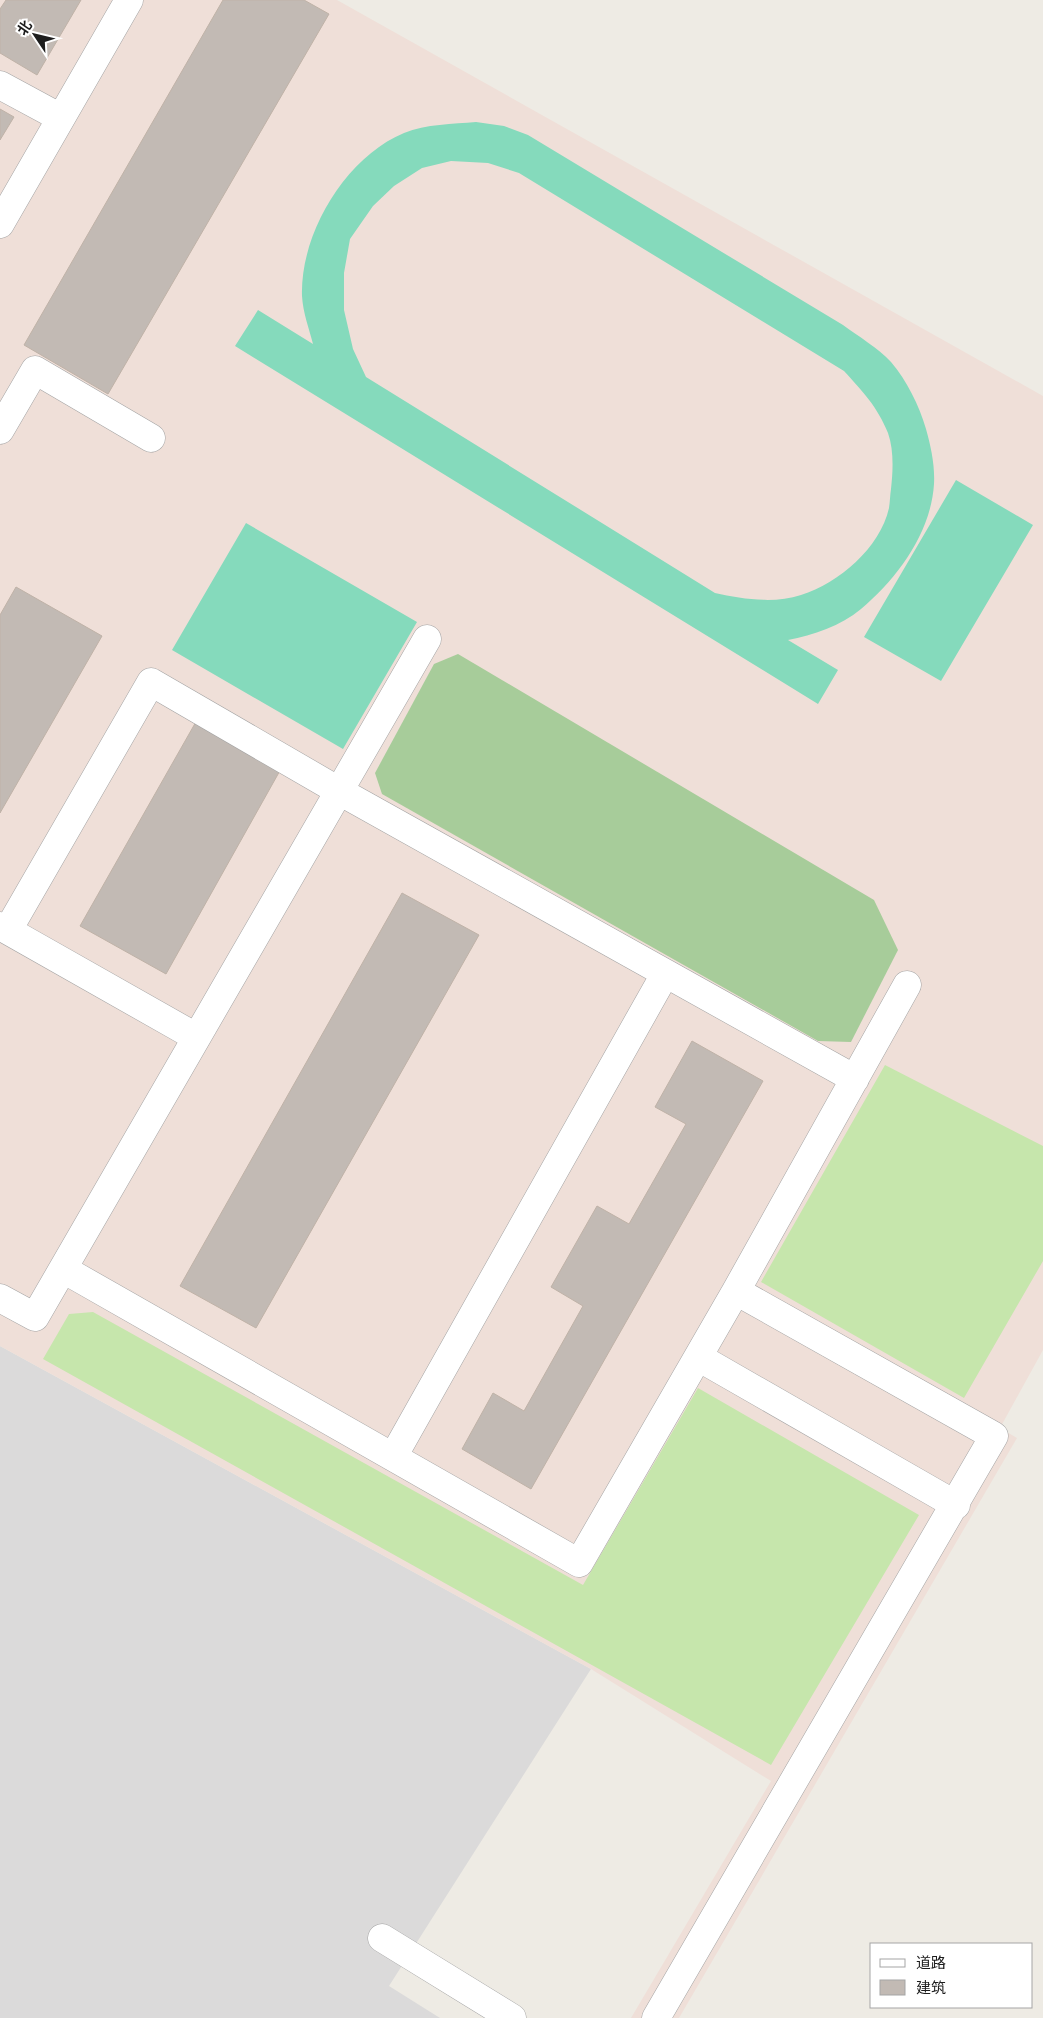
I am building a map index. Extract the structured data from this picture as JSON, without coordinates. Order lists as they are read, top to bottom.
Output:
{
  "legend": ["道路", "建筑"],
  "north": "top left"
}
